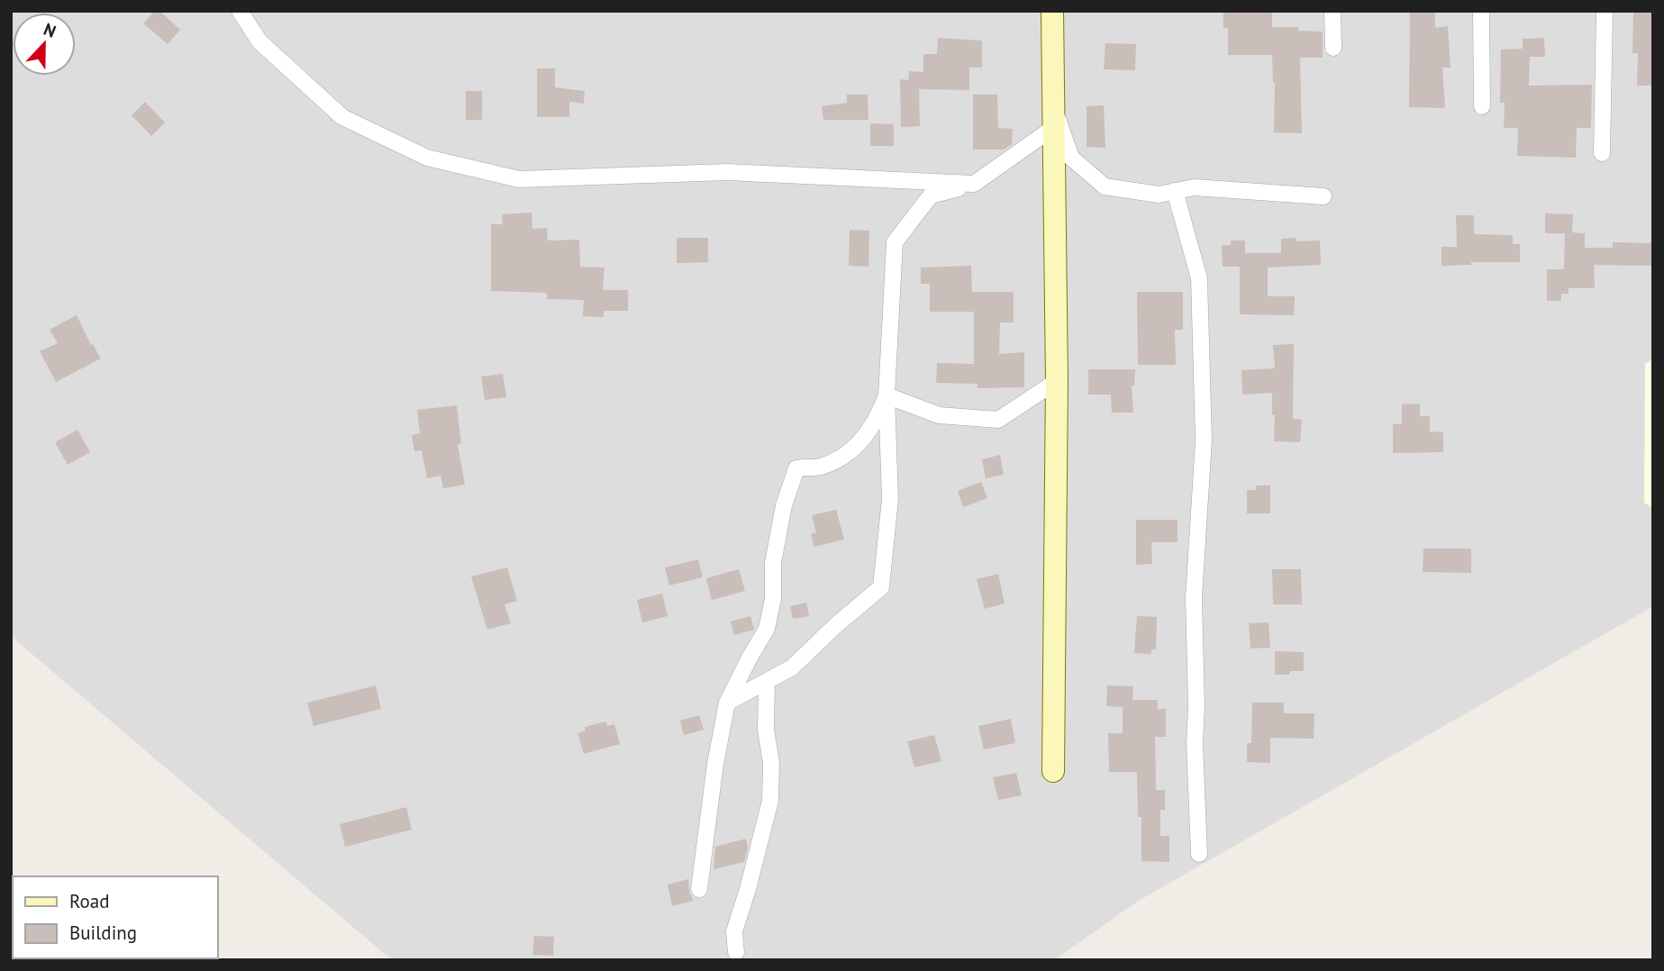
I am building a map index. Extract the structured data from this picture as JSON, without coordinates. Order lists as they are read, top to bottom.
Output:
{
  "legend": ["Road", "Building"],
  "north": "top"
}
